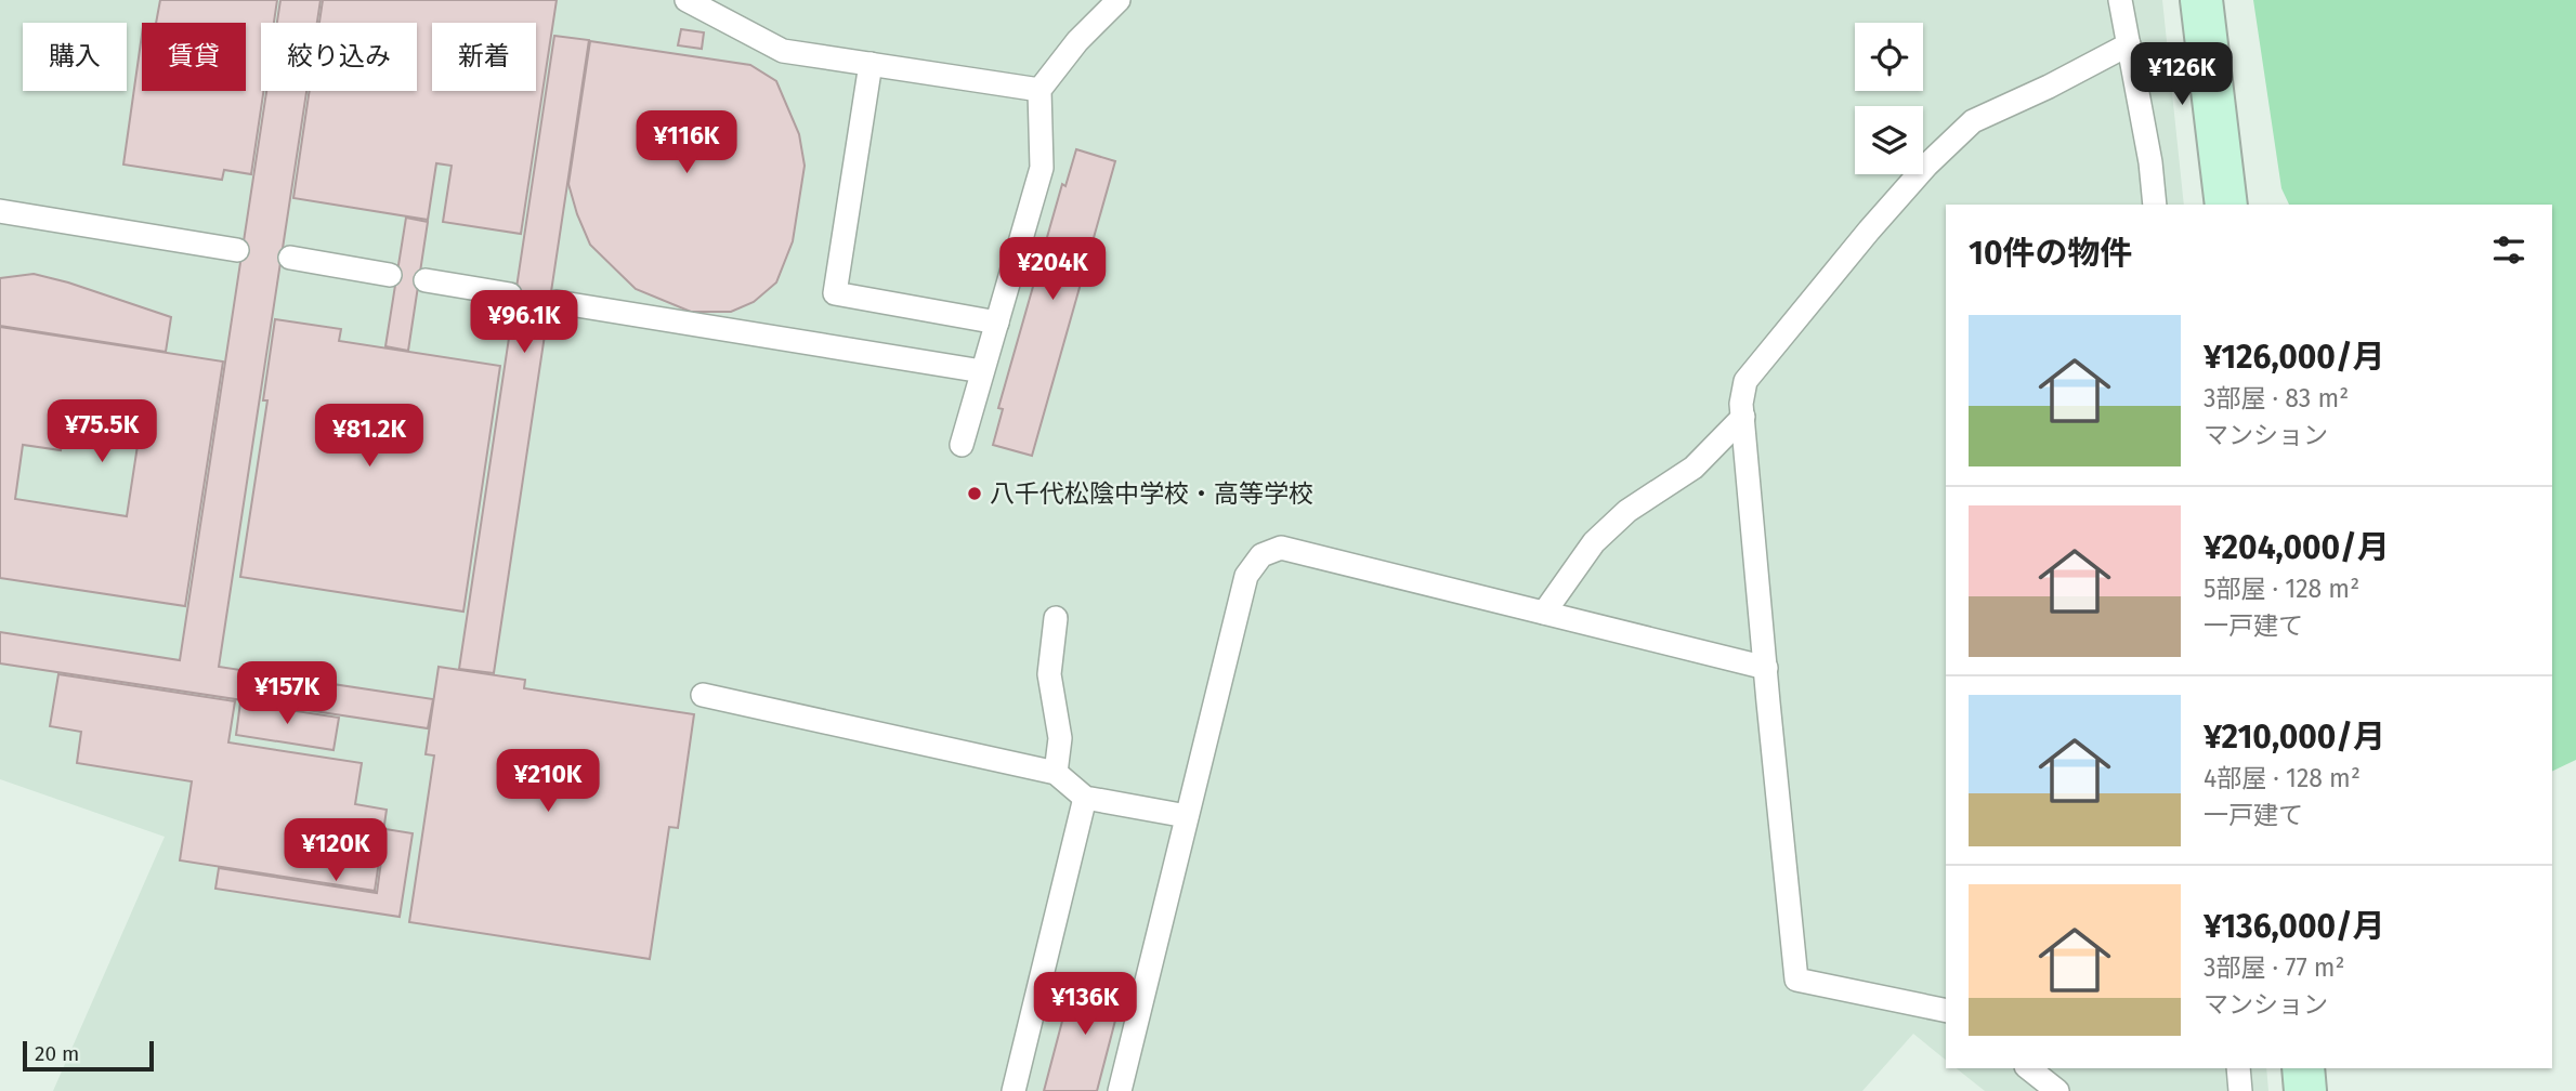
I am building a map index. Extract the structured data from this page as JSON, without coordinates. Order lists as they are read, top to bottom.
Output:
{
  "places": ["八千代松陰中学校・高等学校"],
  "scale_bar": "20 m",
  "page": {
    "chip": [
      "購入",
      "賃貸",
      "絞り込み",
      "新着"
    ],
    "price": [
      "¥126K",
      "¥116K",
      "¥204K",
      "¥96.1K",
      "¥75.5K",
      "¥81.2K",
      "¥157K",
      "¥210K",
      "¥120K",
      "¥136K"
    ],
    "heading": "10件の物件",
    "list": [
      {
        "name": "¥126,000/月",
        "note": "3部屋 · 83 m² · マンション"
      },
      {
        "name": "¥204,000/月",
        "note": "5部屋 · 128 m² · 一戸建て"
      },
      {
        "name": "¥210,000/月",
        "note": "4部屋 · 128 m² · 一戸建て"
      },
      {
        "name": "¥136,000/月",
        "note": "3部屋 · 77 m² · マンション"
      }
    ],
    "scale": "20 m"
  }
}
